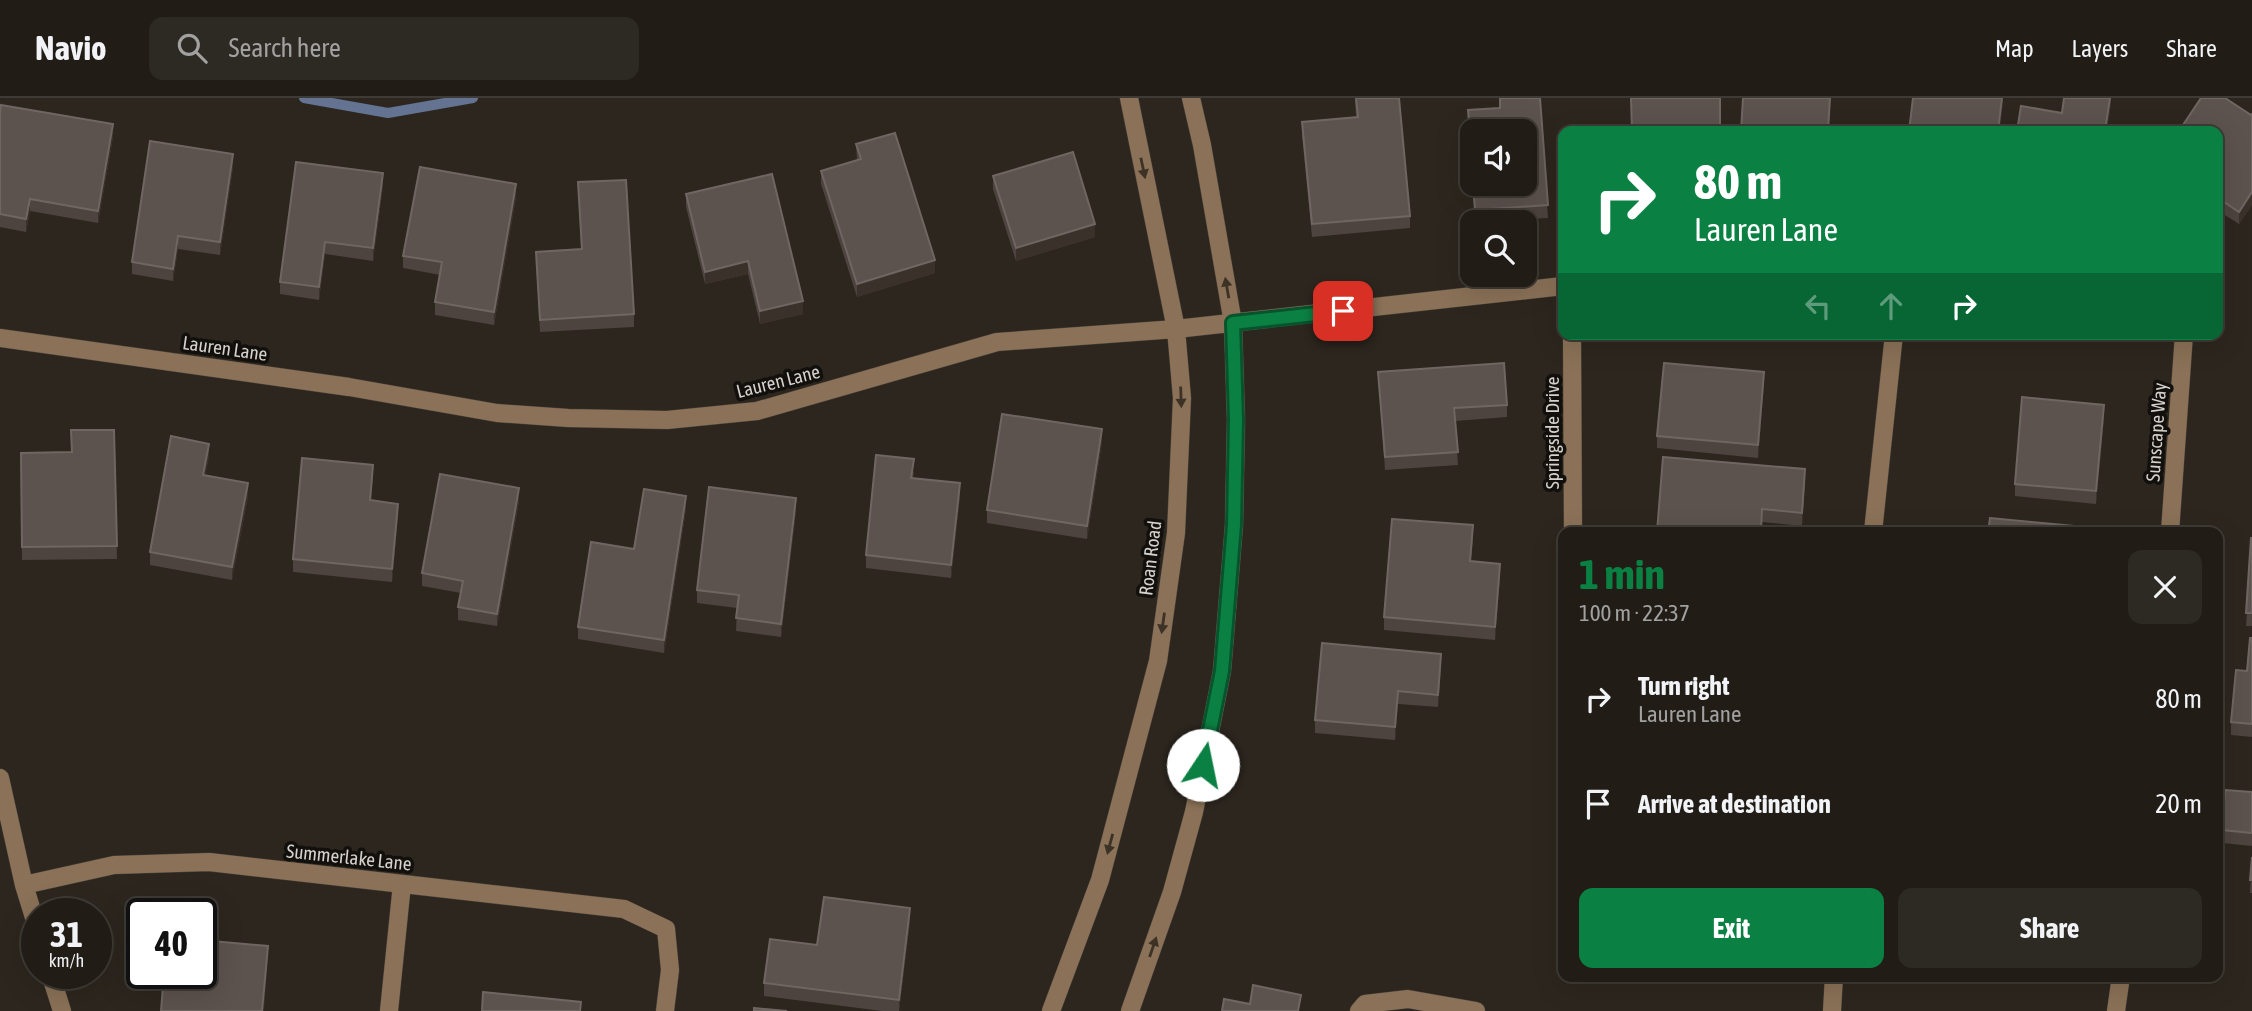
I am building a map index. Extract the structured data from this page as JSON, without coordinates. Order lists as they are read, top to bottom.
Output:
{
  "streets": {
    "street": [
      "Lauren Lane",
      "Sunscape Way",
      "Springside Drive",
      "Roan Road",
      "Summerlake Lane"
    ]
  },
  "crossings": [
    ["Lauren Lane", "Roan Road"]
  ],
  "page": {
    "header": "Navio",
    "search": "Search here",
    "nav": ["Map", "Layers", "Share"],
    "turn": ["80 m", "Lauren Lane"],
    "heading": ["1 min", "100 m · 22:37"],
    "list": [
      {
        "name": "Turn right",
        "note": "Lauren Lane",
        "value": "80 m"
      },
      {
        "name": "Arrive at destination",
        "value": "20 m"
      }
    ],
    "buttons": ["Exit", "Share"],
    "speed": "31 km/h",
    "limit": "40"
  }
}
